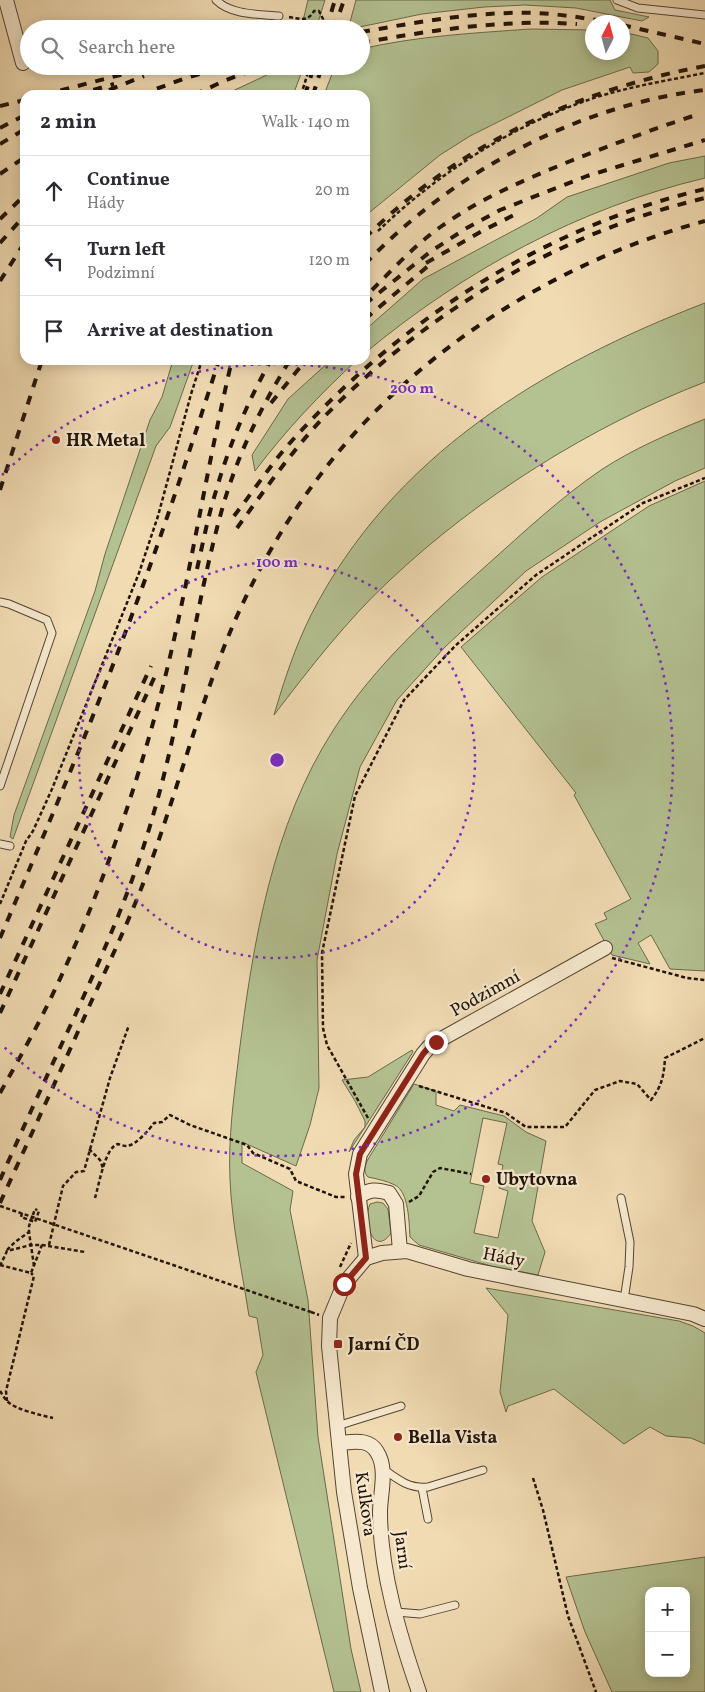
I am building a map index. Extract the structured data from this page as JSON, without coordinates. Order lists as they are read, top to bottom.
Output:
{
  "streets": {
    "street": [
      "Podzimní",
      "Hády",
      "Kulkova",
      "Jarní"
    ]
  },
  "crossings": [
    ["Podzimní", "Hády"],
    ["Kulkova", "Jarní"]
  ],
  "places": {
    "other": ["HR Metal", "Ubytovna", "Bella Vista"],
    "transit": ["Jarní ČD"]
  },
  "north": "top",
  "page": {
    "search": "Search here",
    "heading": ["2 min", "Walk · 140 m"],
    "list": [
      ["Continue", "Hády", "20 m"],
      ["Turn left", "Podzimní", "120 m"],
      "Arrive at destination"
    ],
    "map_buttons": ["+", "−"]
  },
  "rings": ["200 m", "100 m"]
}
